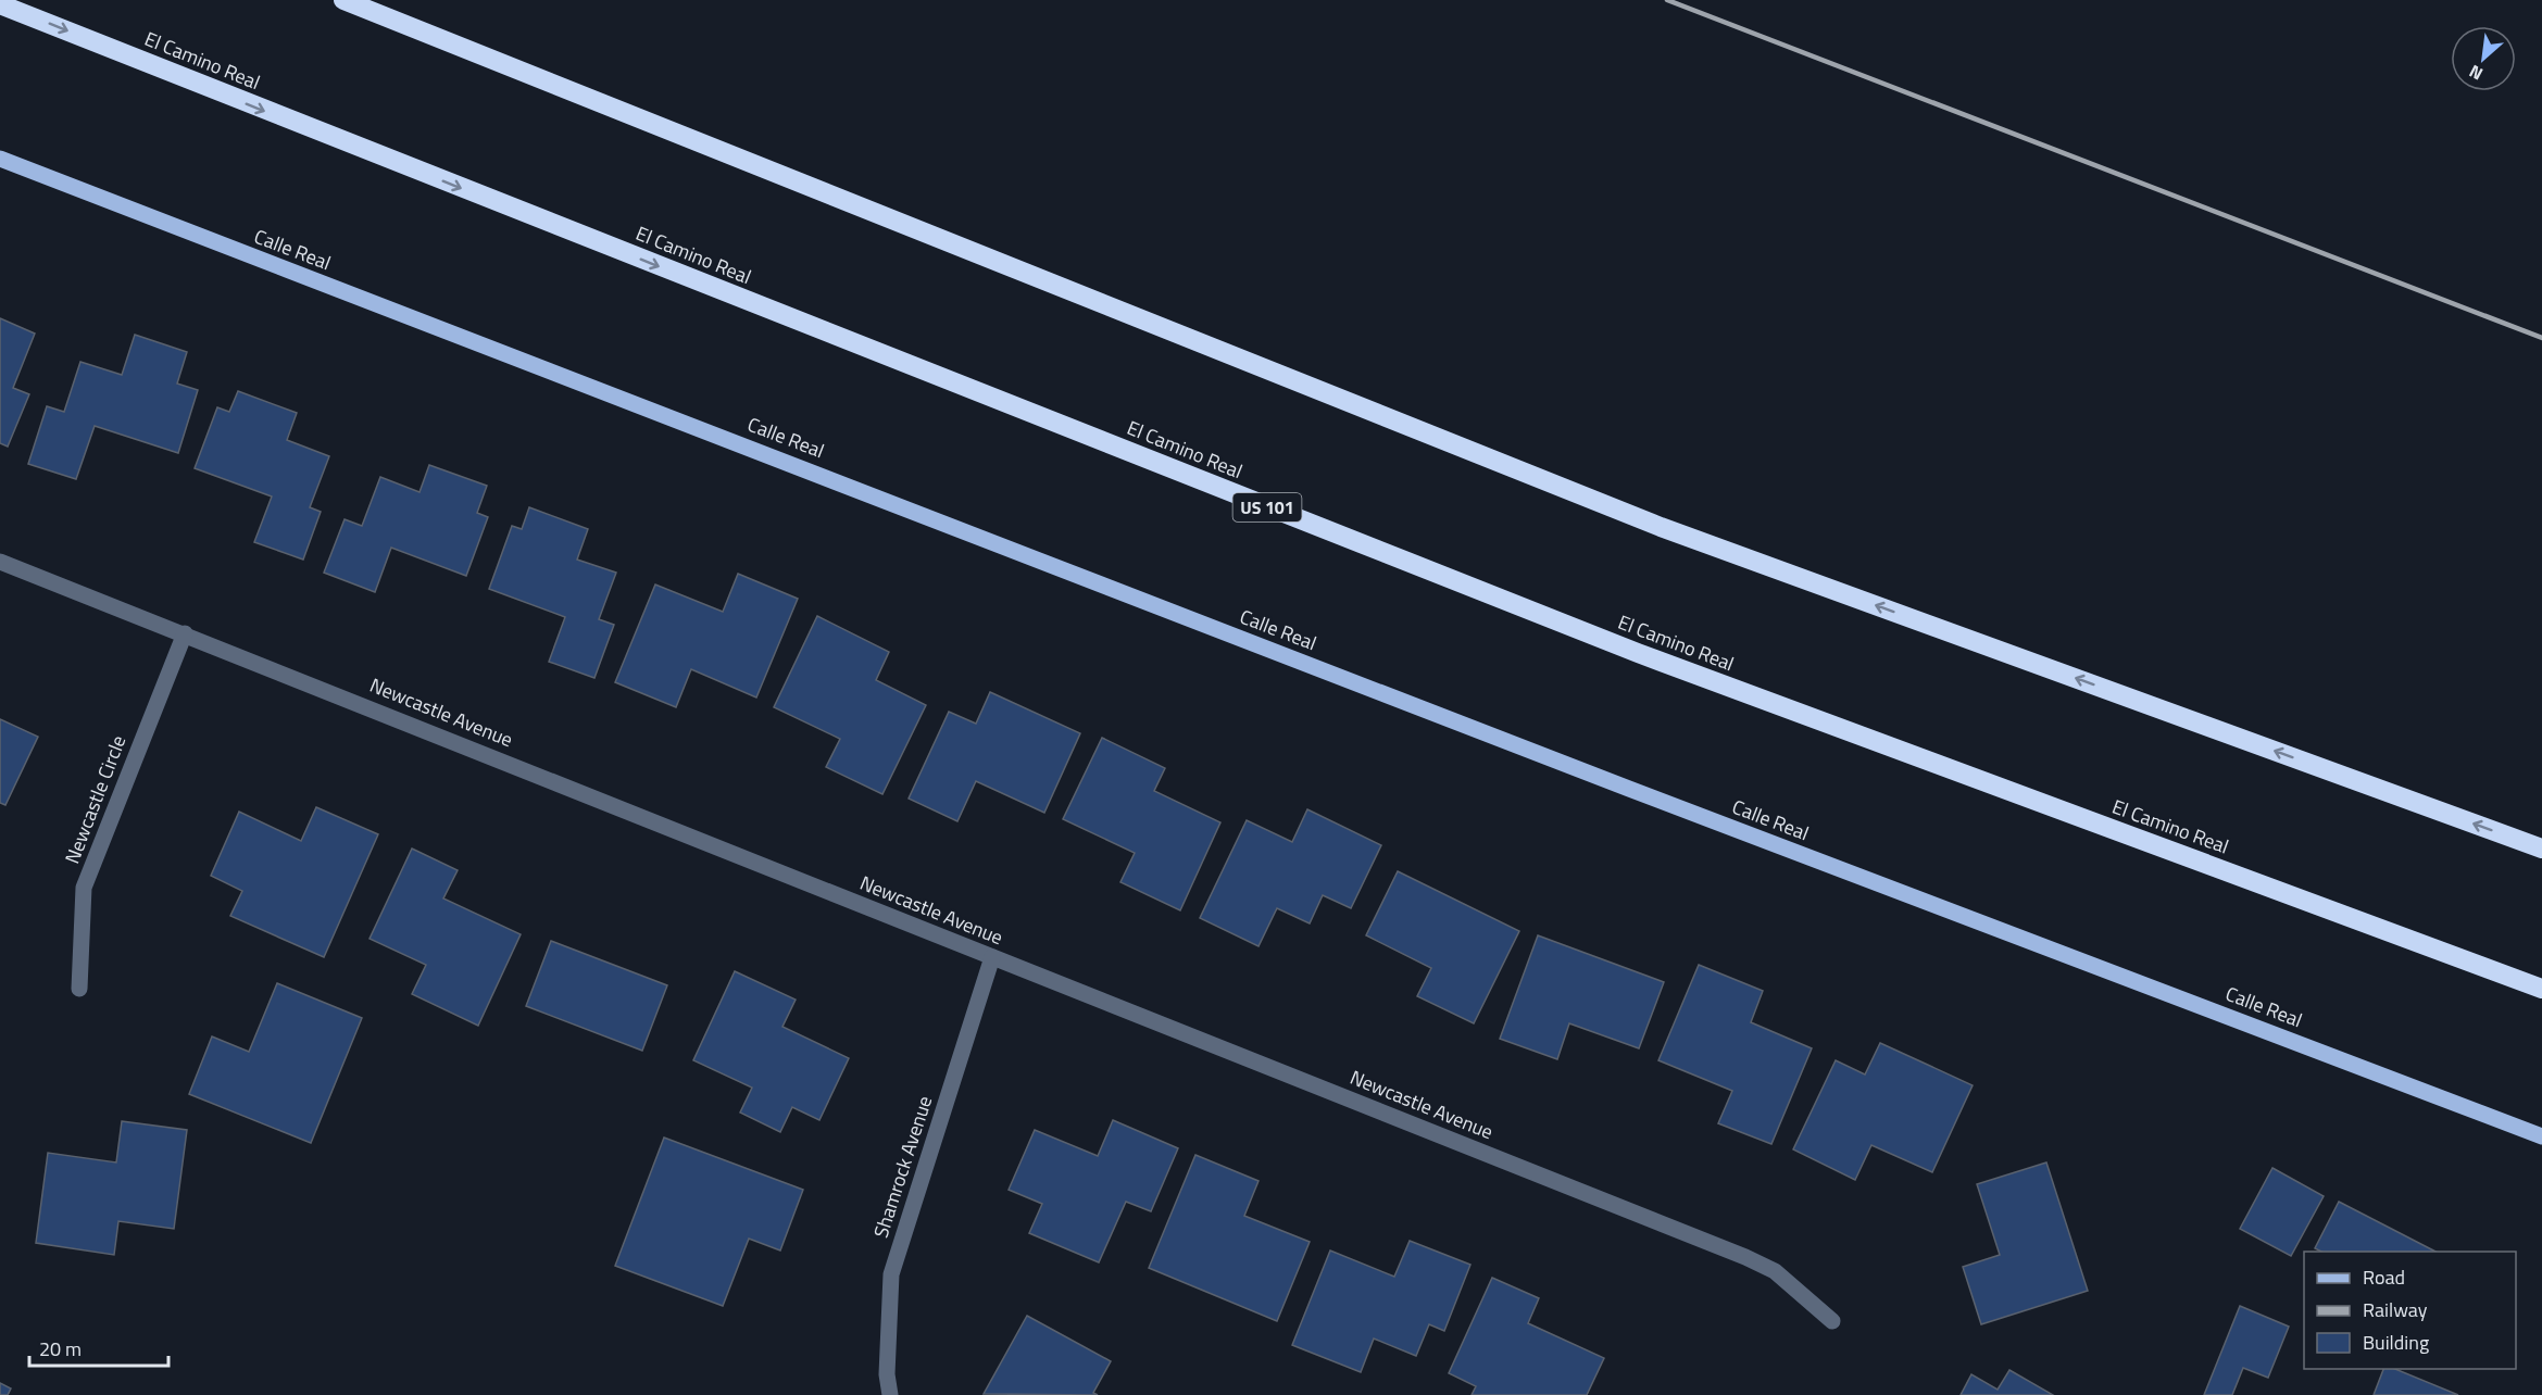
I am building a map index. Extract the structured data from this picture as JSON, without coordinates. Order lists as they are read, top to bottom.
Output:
{
  "streets": {
    "highway": ["El Camino Real", "US 101"],
    "main road": ["Calle Real"],
    "street": ["Newcastle Avenue", "Newcastle Circle", "Shamrock Avenue"]
  },
  "crossings": [
    ["Newcastle Avenue", "Newcastle Circle"],
    ["Newcastle Avenue", "Shamrock Avenue"]
  ],
  "legend": ["Road", "Railway", "Building"],
  "scale_bar": "20 m",
  "north": "bottom left"
}
